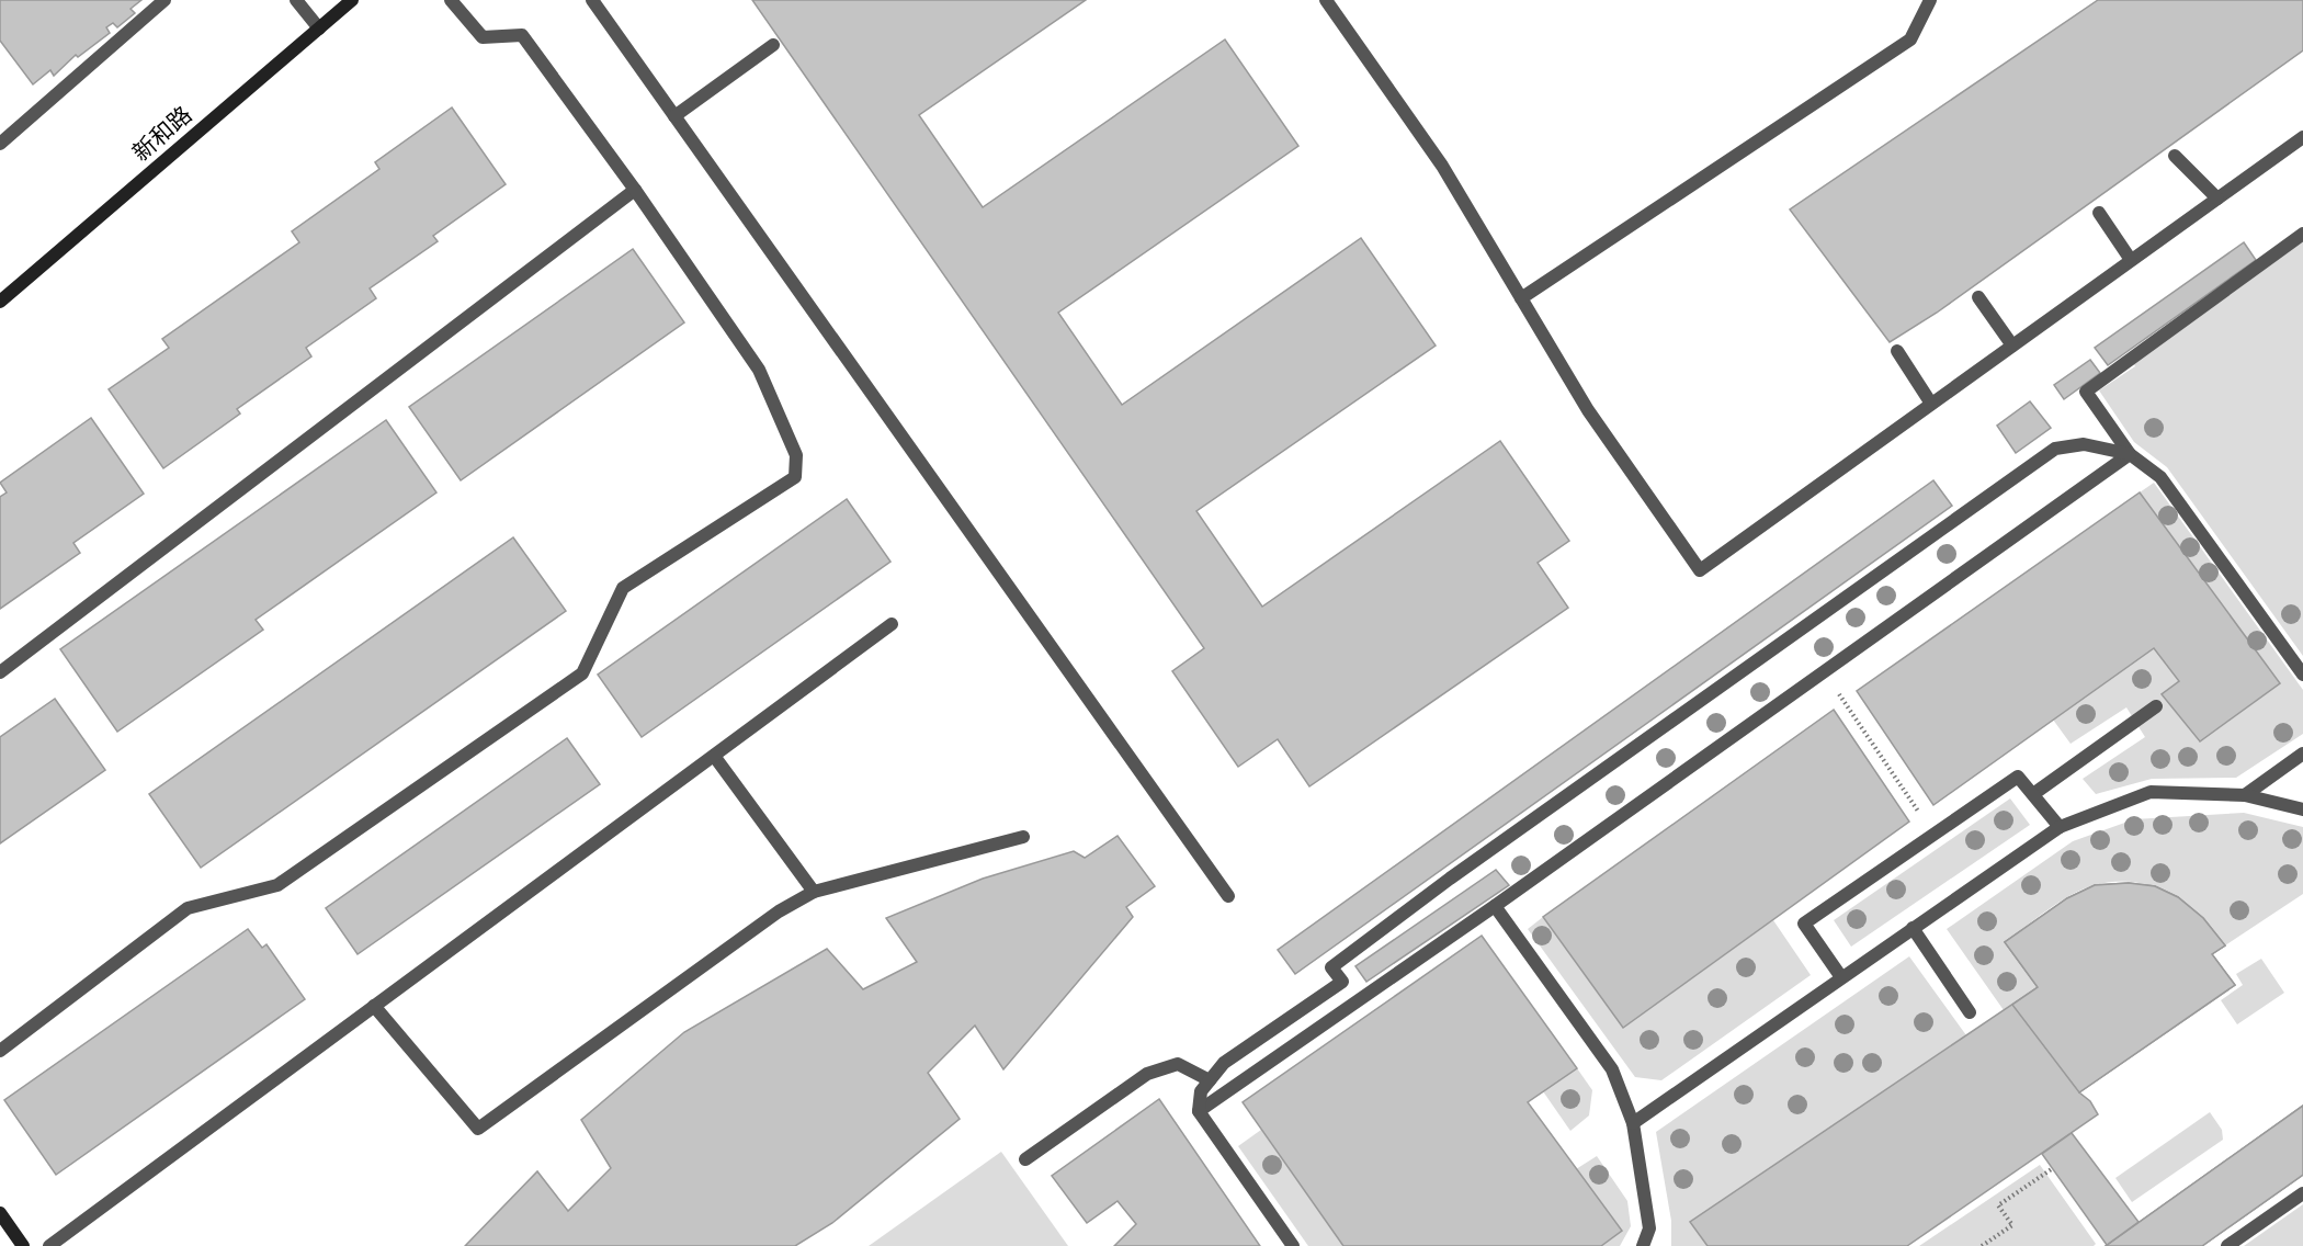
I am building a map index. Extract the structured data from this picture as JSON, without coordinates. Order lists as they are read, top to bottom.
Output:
{
  "streets": {
    "street": ["新和路"]
  }
}
